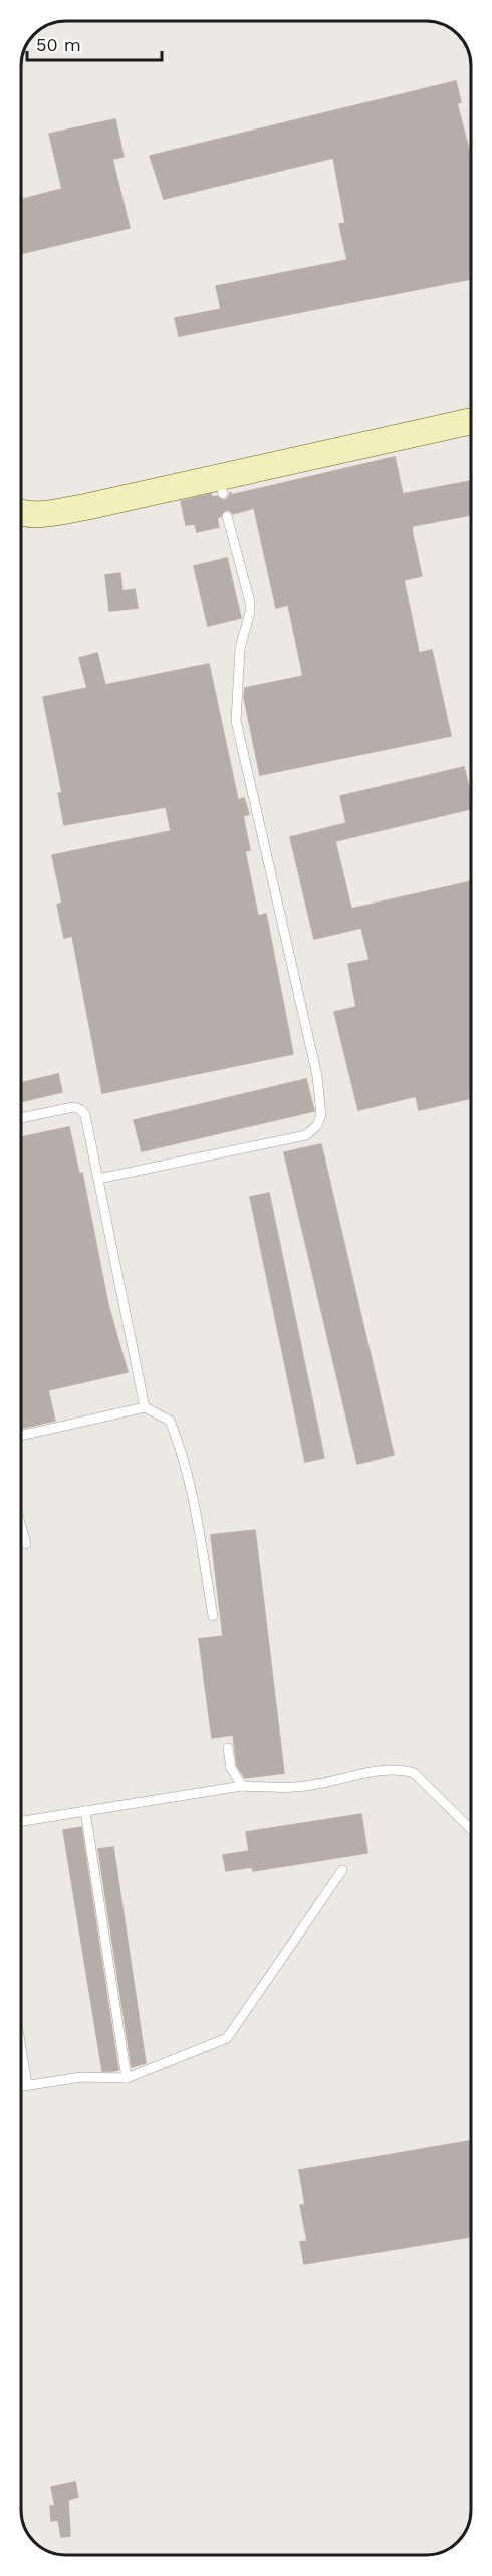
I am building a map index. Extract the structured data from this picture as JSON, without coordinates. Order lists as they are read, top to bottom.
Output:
{
  "scale_bar": "50 m"
}
